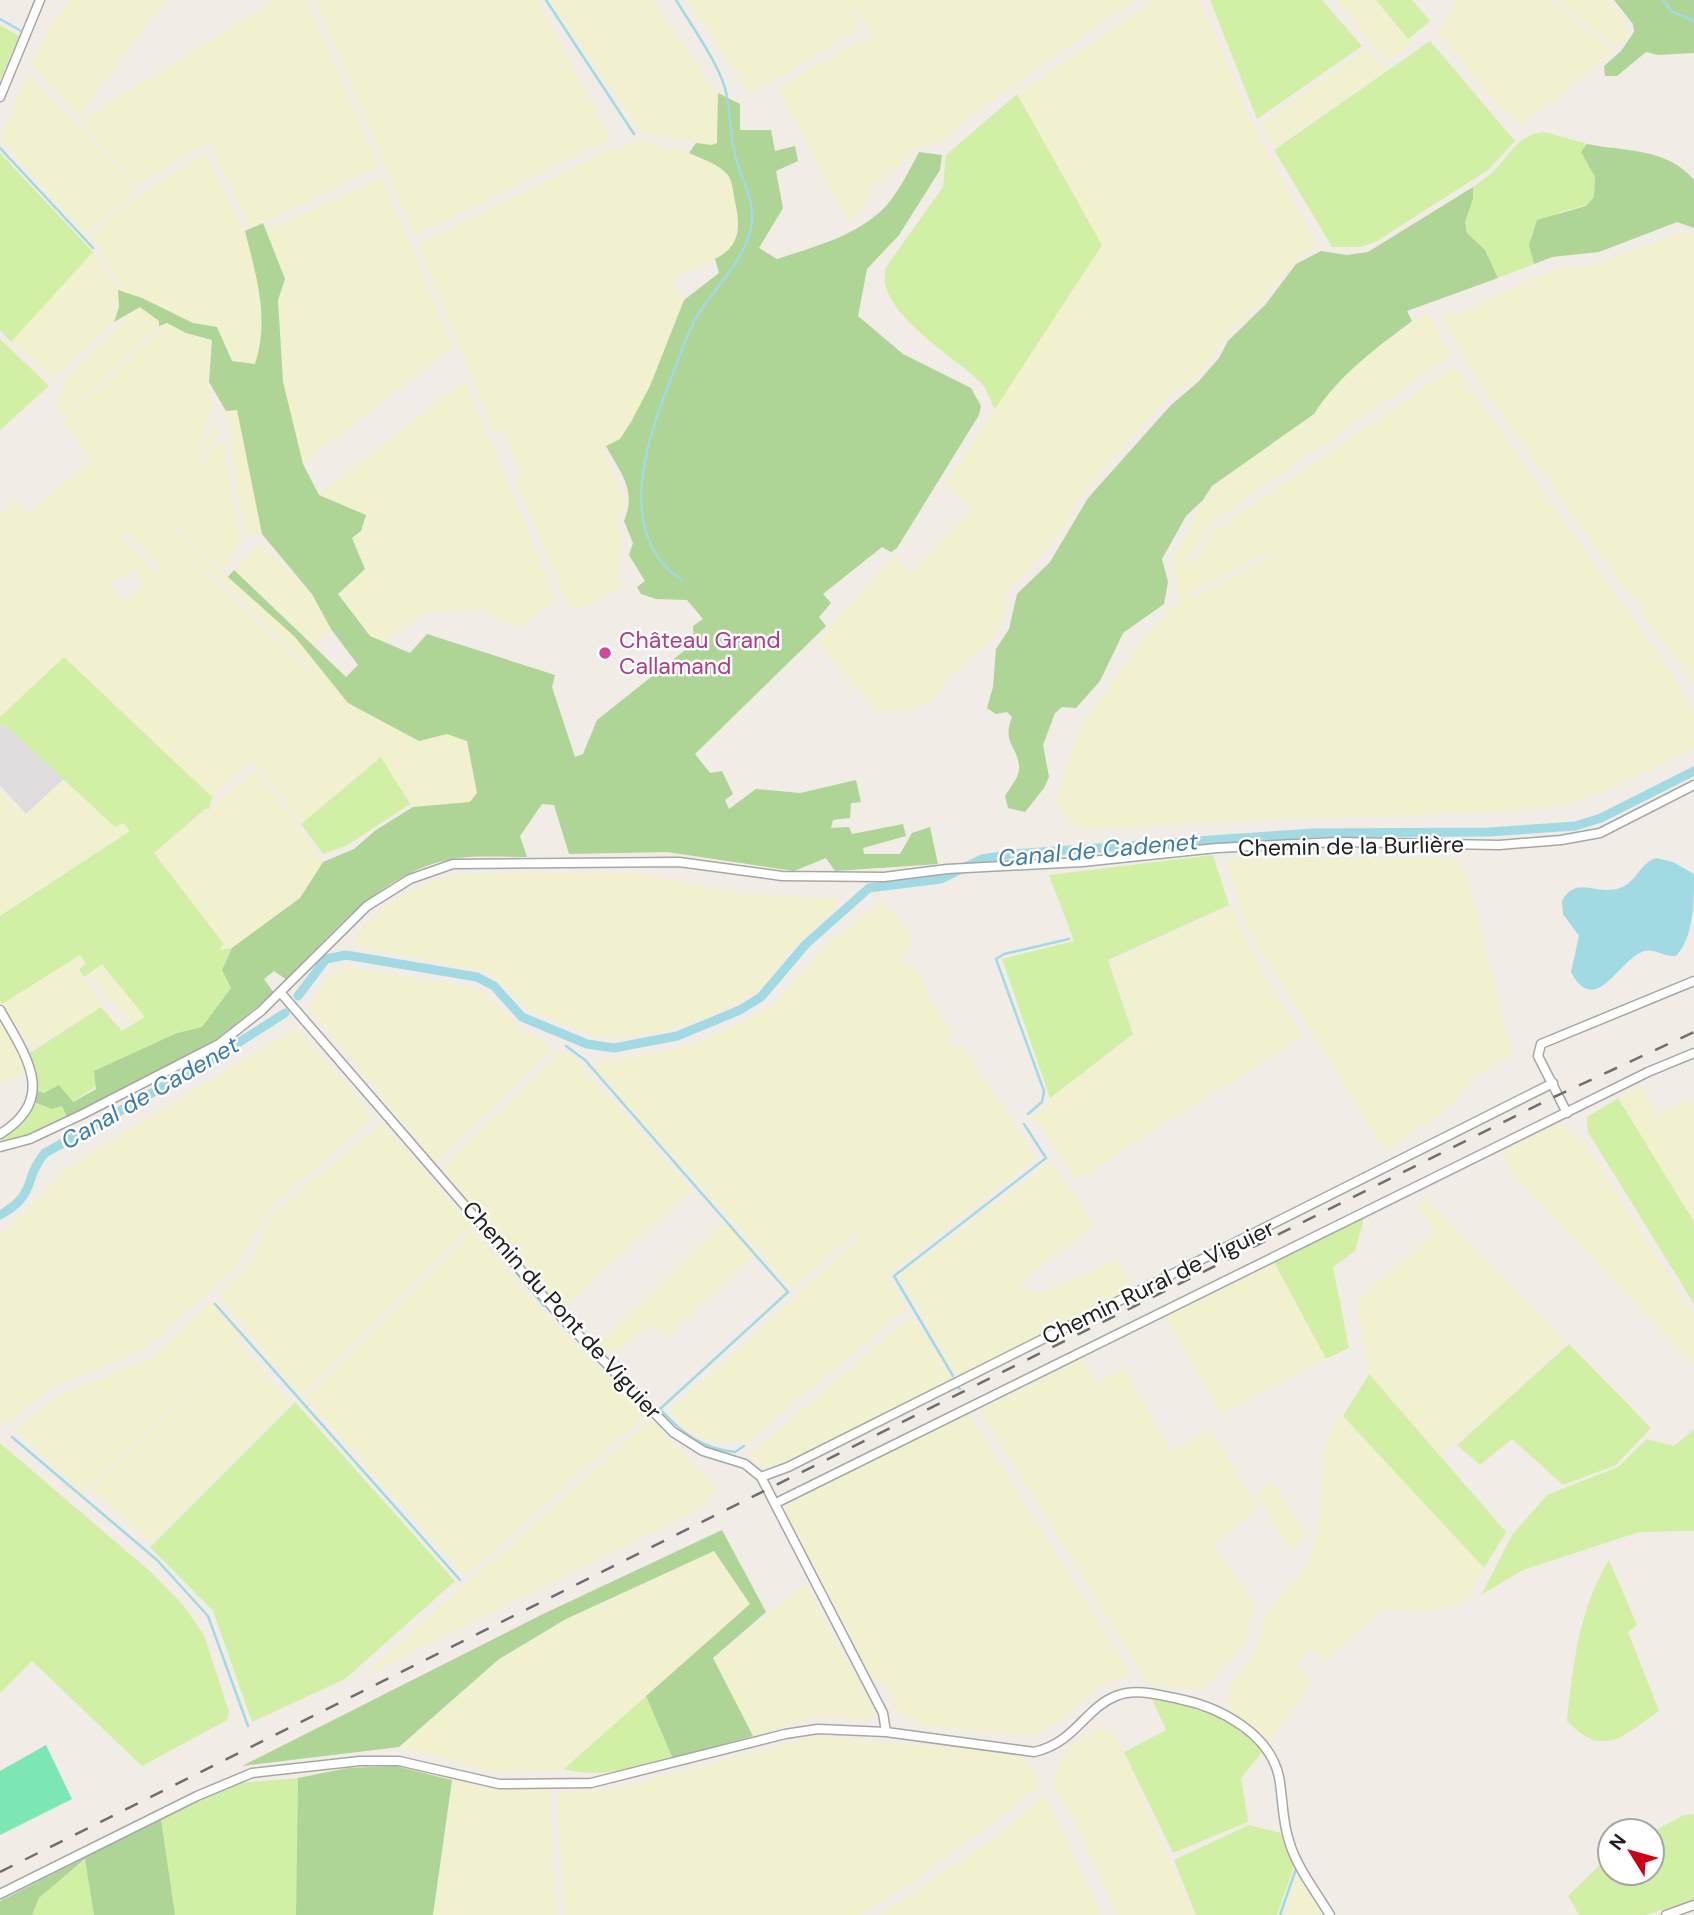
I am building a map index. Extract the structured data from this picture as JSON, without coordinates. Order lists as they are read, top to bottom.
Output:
{
  "streets": {
    "street": ["Chemin de la Burlière", "Chemin Rural de Viguier", "Chemin du Pont de Viguier"]
  },
  "crossings": [
    ["Chemin de la Burlière", "Chemin du Pont de Viguier"],
    ["Chemin Rural de Viguier", "Chemin du Pont de Viguier"]
  ],
  "water": ["Canal de Cadenet"],
  "places": ["Château Grand Callamand"],
  "north": "top left"
}
